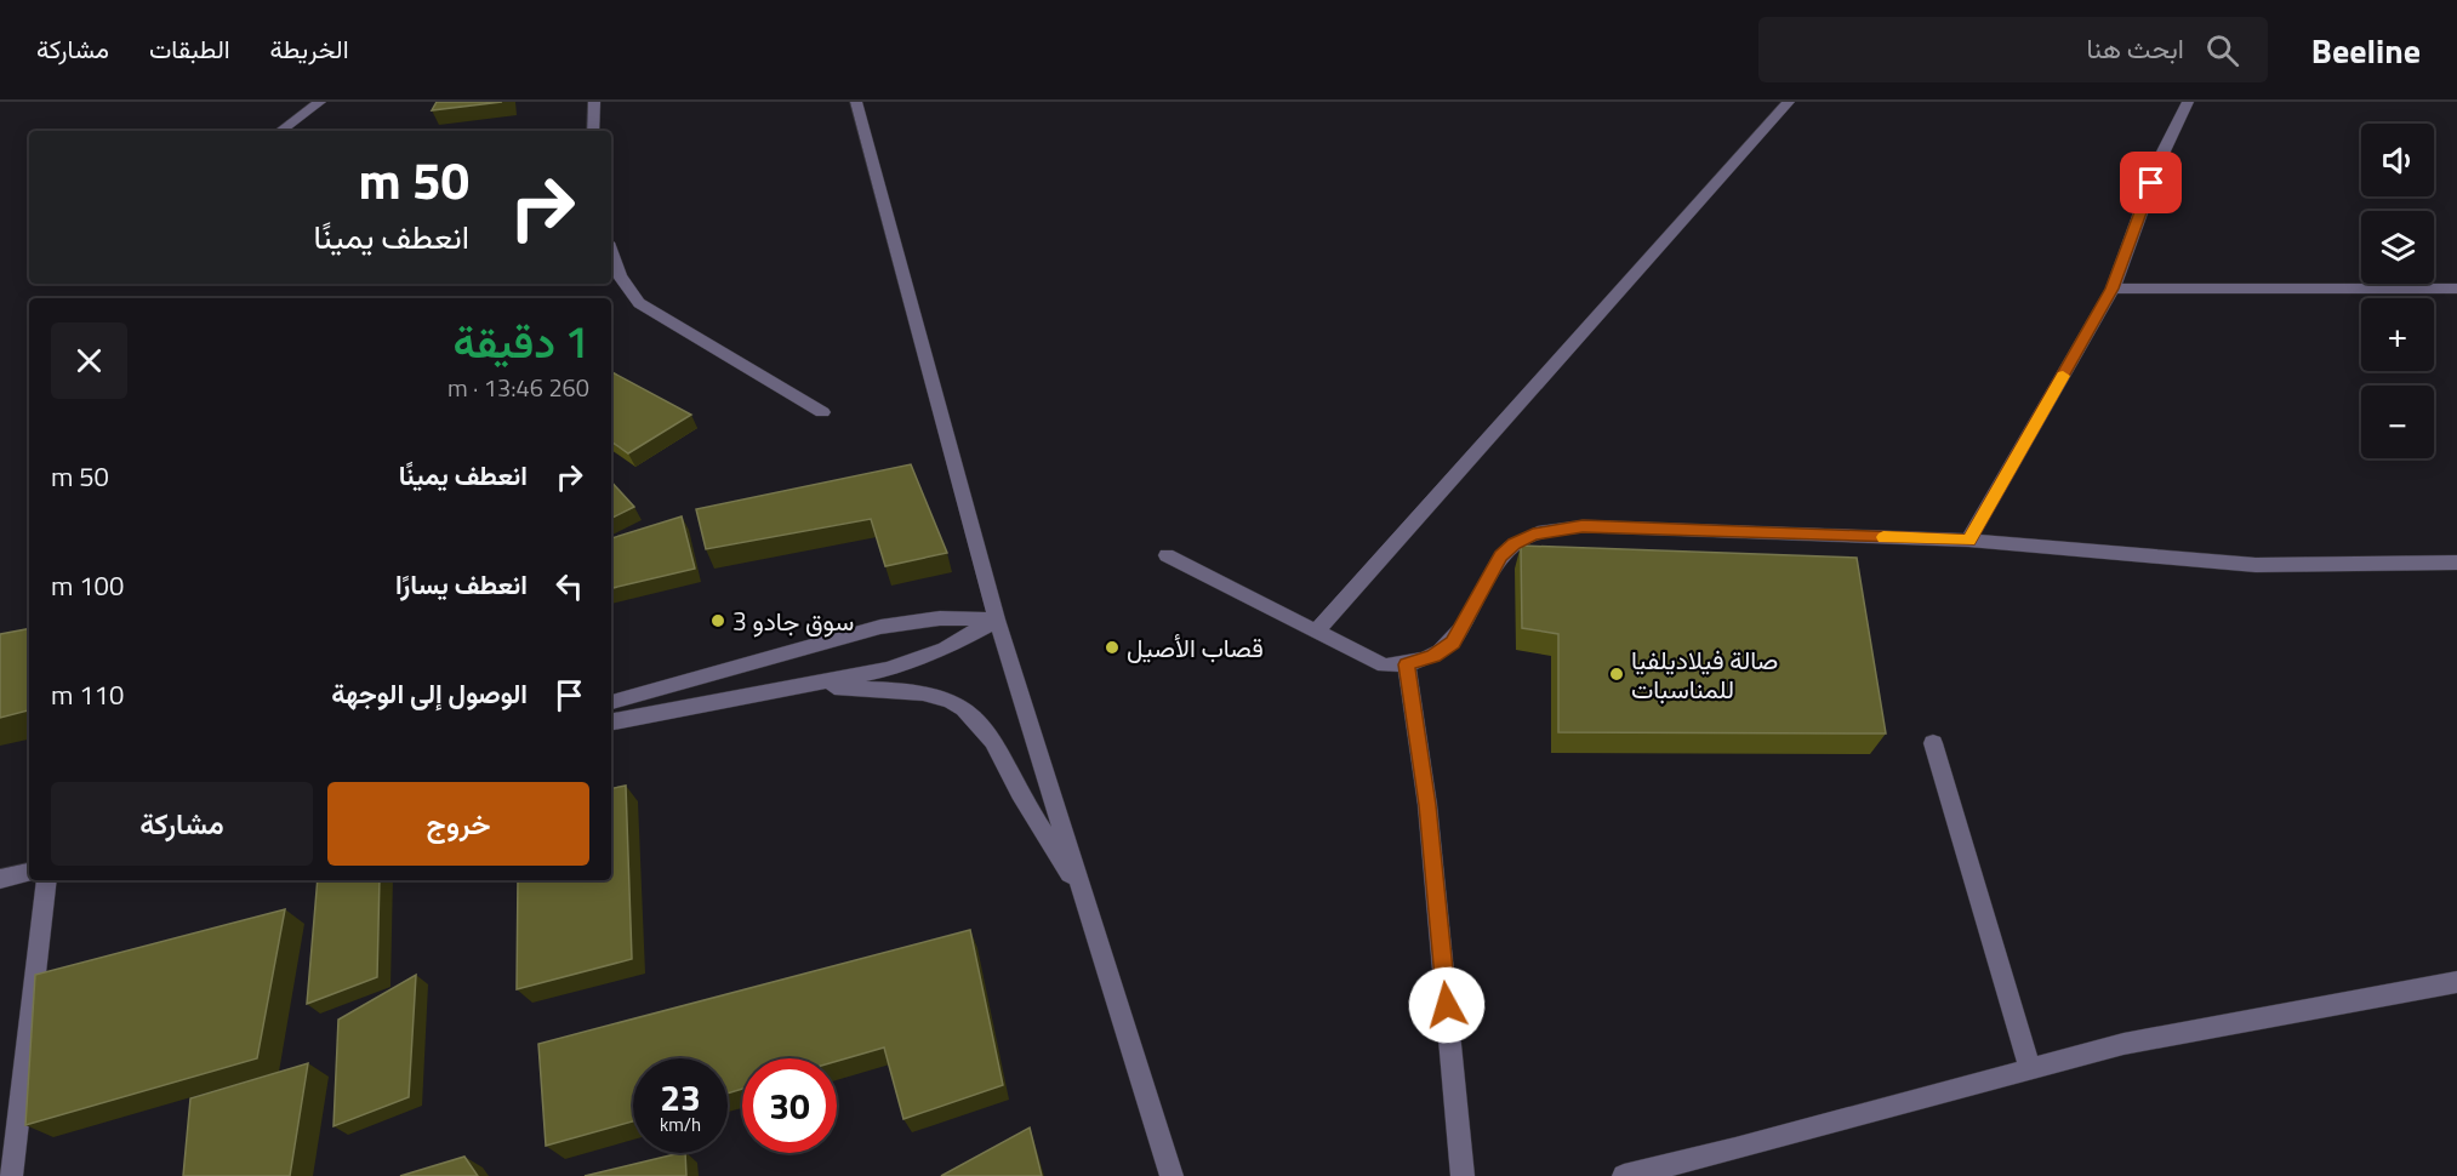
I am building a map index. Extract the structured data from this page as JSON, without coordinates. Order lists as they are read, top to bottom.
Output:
{
  "places": ["سوق جادو 3", "قصاب الأصيل", "صالة فيلاديلفيا للمناسبات"],
  "page": {
    "header": "Beeline",
    "search": "ابحث هنا",
    "nav": ["الخريطة", "الطبقات", "مشاركة"],
    "map_buttons": ["+", "−"],
    "turn": ["50 m", "انعطف يمينًا"],
    "heading": ["1 دقيقة", "260 m · 13:46"],
    "list": [
      {
        "name": "انعطف يمينًا",
        "value": "50 m"
      },
      {
        "name": "انعطف يسارًا",
        "value": "100 m"
      },
      {
        "name": "الوصول إلى الوجهة",
        "value": "110 m"
      }
    ],
    "buttons": ["خروج", "مشاركة"],
    "speed": "23 km/h",
    "limit": "30"
  }
}
